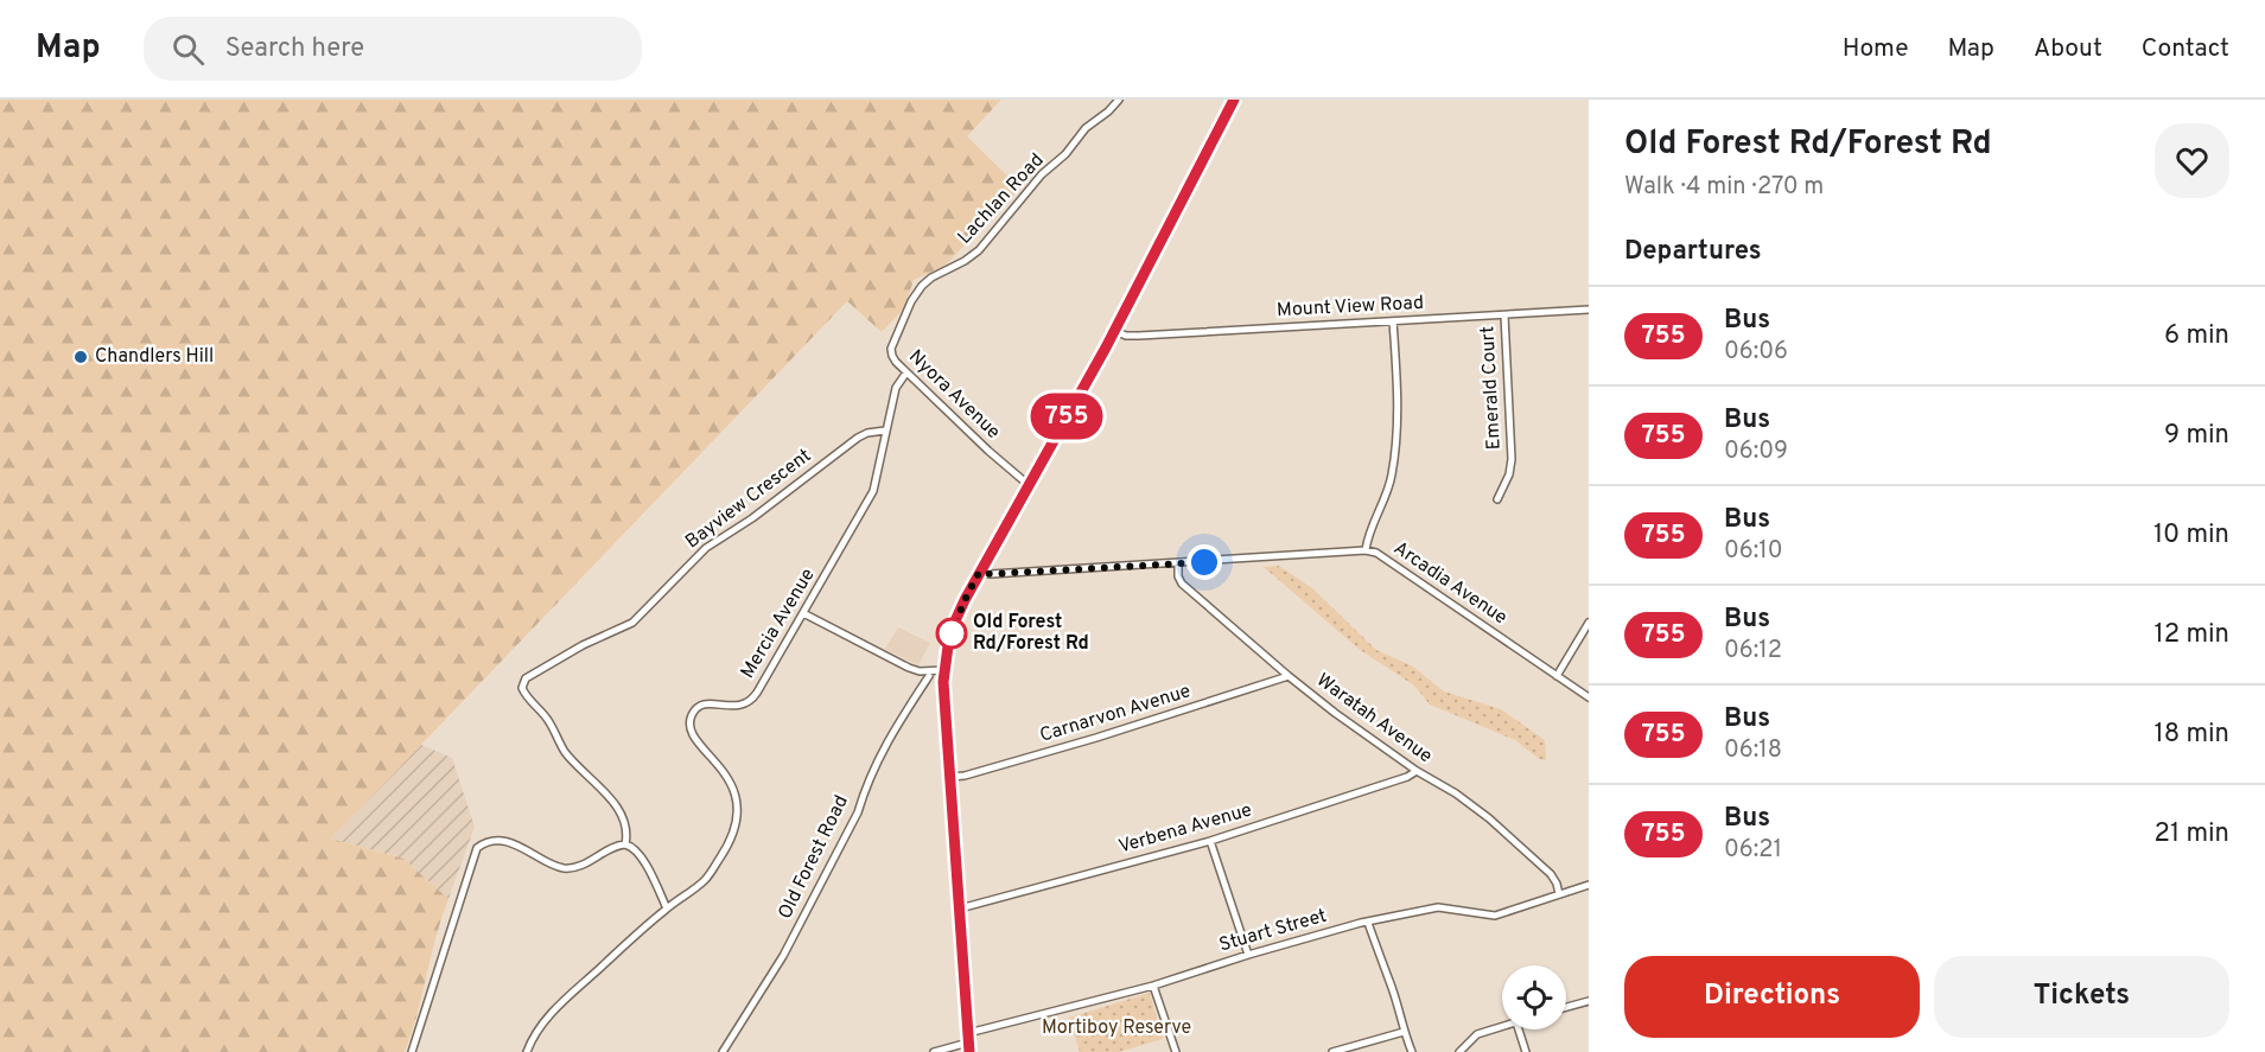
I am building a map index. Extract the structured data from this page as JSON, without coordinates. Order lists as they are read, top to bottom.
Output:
{
  "streets": {
    "street": [
      "Lachlan Road",
      "Mount View Road",
      "Emerald Court",
      "Nyora Avenue",
      "Bayview Crescent",
      "Arcadia Avenue",
      "Mercia Avenue",
      "Carnarvon Avenue",
      "Waratah Avenue",
      "Verbena Avenue",
      "Old Forest Road",
      "Stuart Street"
    ]
  },
  "crossings": [
    ["Lachlan Road", "Nyora Avenue"],
    ["Mount View Road", "Emerald Court"],
    ["Nyora Avenue", "Mercia Avenue"],
    ["Bayview Crescent", "Mercia Avenue"],
    ["Arcadia Avenue", "Waratah Avenue"],
    ["Carnarvon Avenue", "Waratah Avenue"],
    ["Waratah Avenue", "Verbena Avenue"],
    ["Waratah Avenue", "Stuart Street"]
  ],
  "parks": ["Mortiboy Reserve"],
  "places": ["Chandlers Hill", "Old Forest Rd/Forest Rd"],
  "lines": ["bus line 755"],
  "page": {
    "header": "Map",
    "search": "Search here",
    "nav": [
      "Home",
      "Map",
      "About",
      "Contact"
    ],
    "on_map": "755",
    "heading": [
      ["Old Forest Rd/Forest Rd", "Walk · 4 min · 270 m"],
      "Departures"
    ],
    "list": [
      {
        "mark": "755",
        "name": "Bus",
        "note": "06:06",
        "value": "6 min"
      },
      {
        "mark": "755",
        "name": "Bus",
        "note": "06:09",
        "value": "9 min"
      },
      {
        "mark": "755",
        "name": "Bus",
        "note": "06:10",
        "value": "10 min"
      },
      {
        "mark": "755",
        "name": "Bus",
        "note": "06:12",
        "value": "12 min"
      },
      {
        "mark": "755",
        "name": "Bus",
        "note": "06:18",
        "value": "18 min"
      },
      {
        "mark": "755",
        "name": "Bus",
        "note": "06:21",
        "value": "21 min"
      }
    ],
    "buttons": ["Directions", "Tickets"]
  }
}
